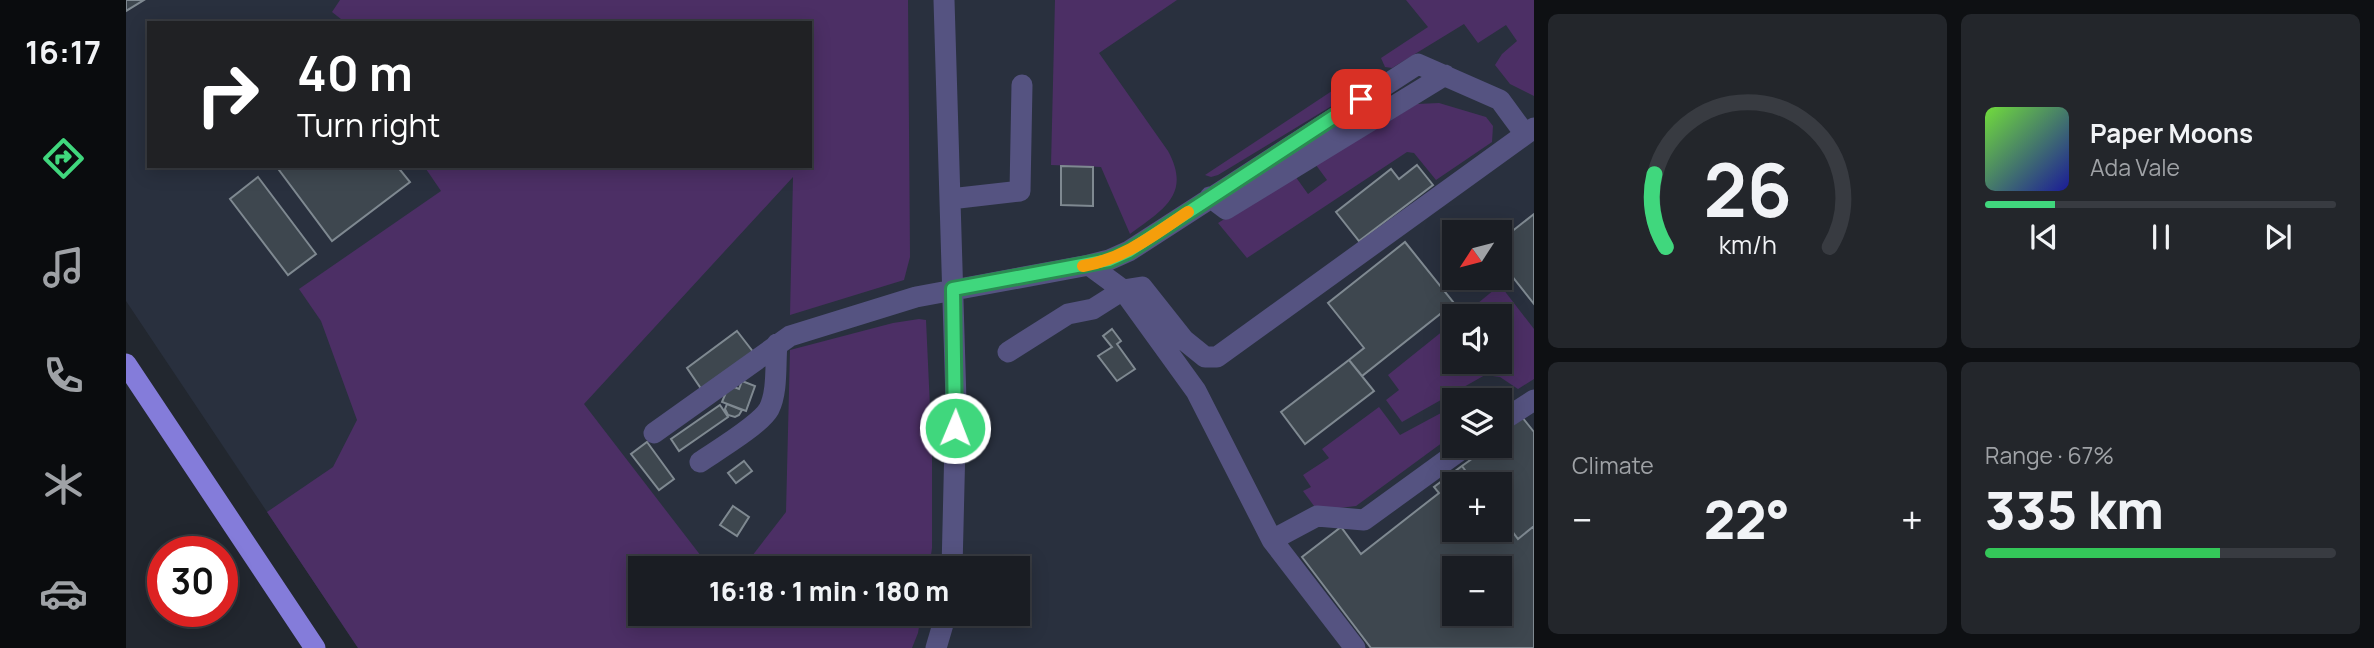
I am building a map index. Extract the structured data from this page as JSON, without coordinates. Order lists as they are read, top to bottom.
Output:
{
  "north": "bottom left",
  "page": {
    "tabs": "16:17",
    "turn": ["40 m", "Turn right"],
    "song": ["Paper Moons", "Ada Vale"],
    "map_buttons": ["+", "−"],
    "tile": [
      "Climate",
      ["Range · 67%", "335 km"]
    ],
    "heat": ["−", "22°", "+"],
    "limit": "30",
    "trip": "16:18 · 1 min · 180 m",
    "gauge": ["26", "km/h"]
  }
}
